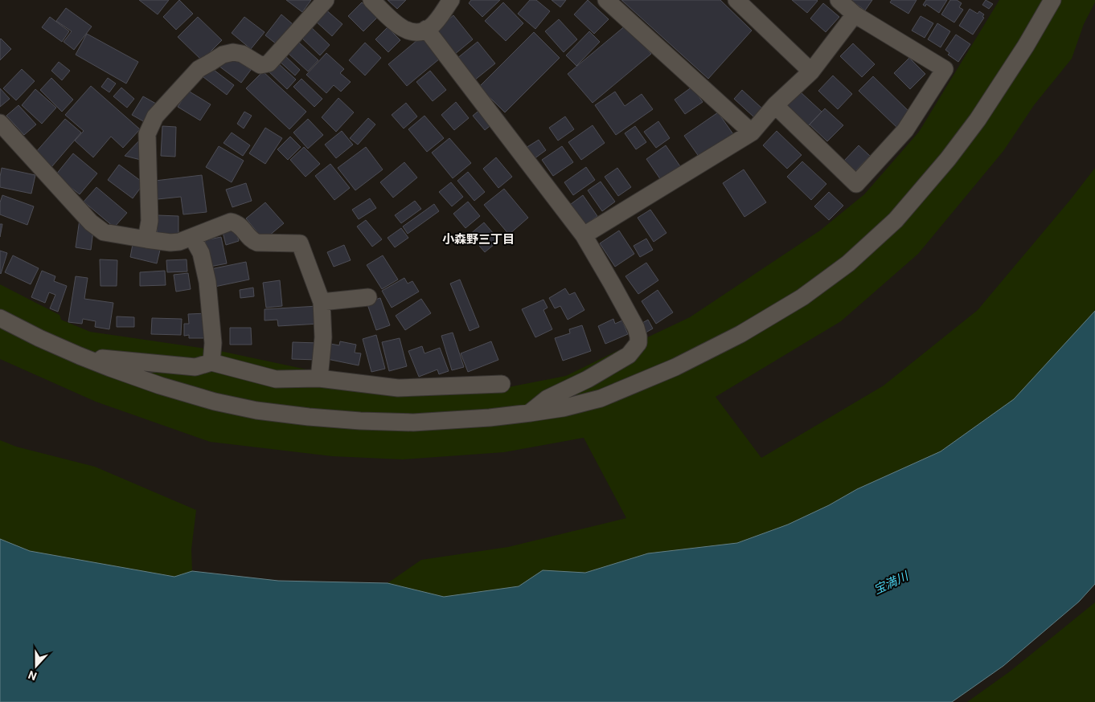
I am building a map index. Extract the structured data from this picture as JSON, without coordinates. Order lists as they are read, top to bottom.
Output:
{
  "districts": ["小森野三丁目"],
  "water": ["宝満川"],
  "north": "bottom"
}
